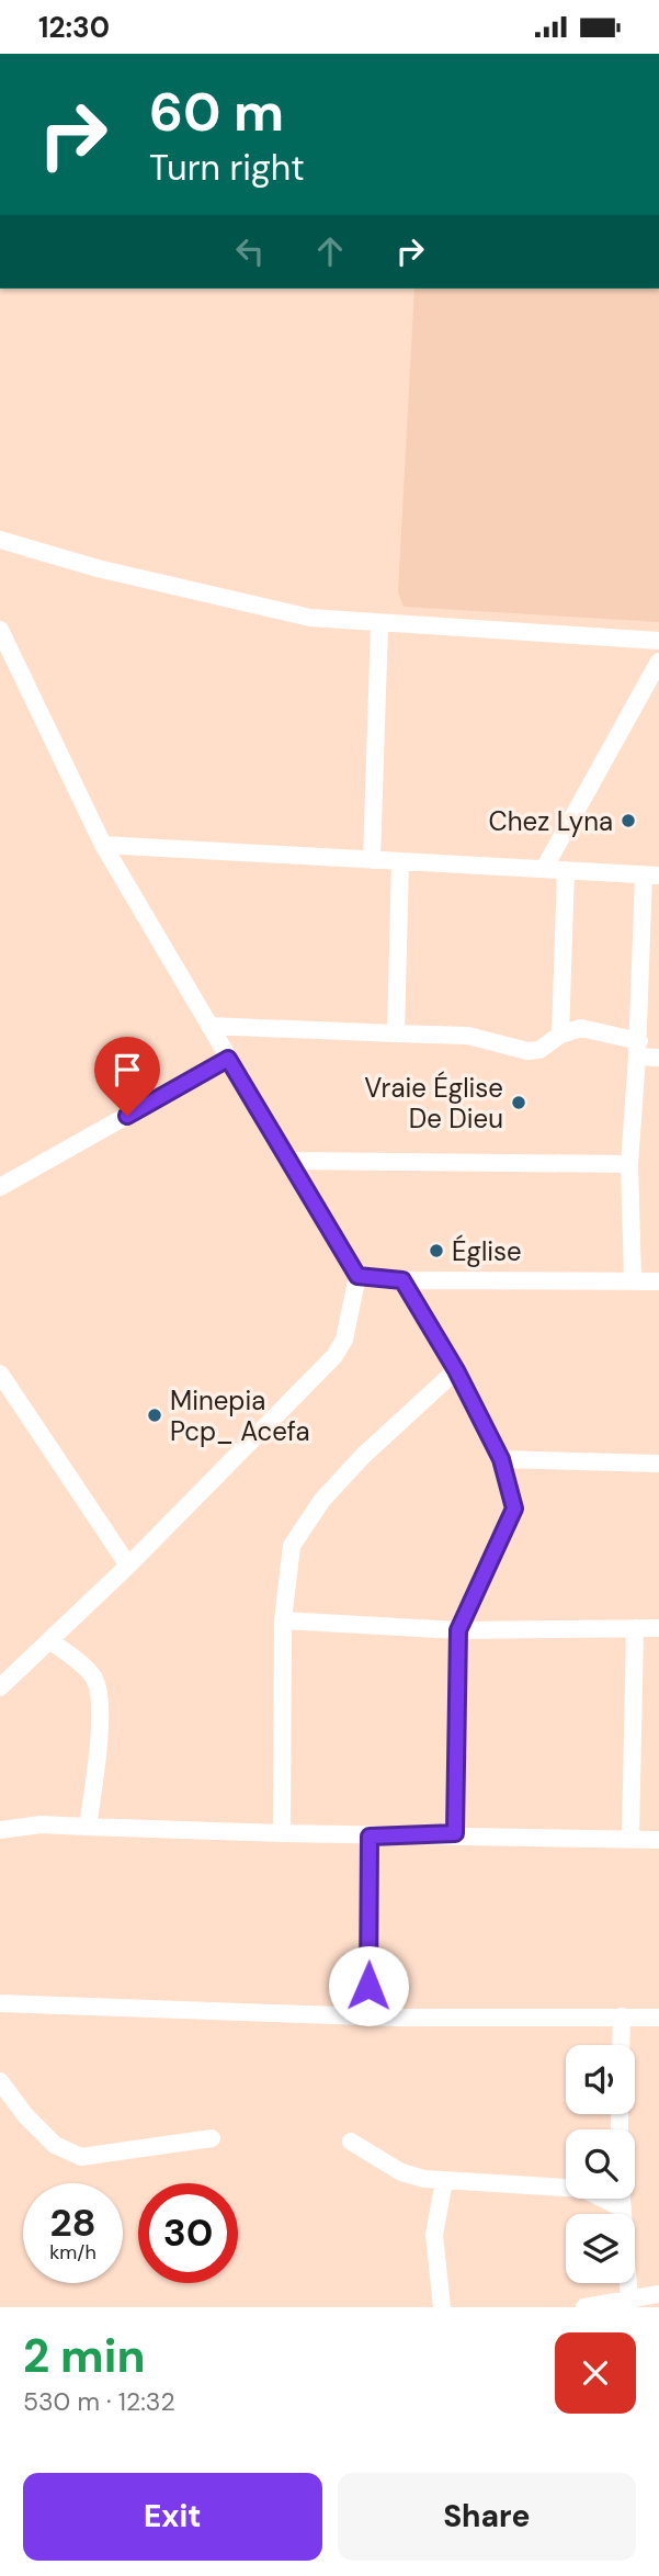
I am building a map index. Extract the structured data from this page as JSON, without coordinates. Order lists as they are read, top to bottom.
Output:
{
  "places": [
    "Chez Lyna",
    "Vraie Église De Dieu",
    "Église",
    "Minepia Pcp_ Acefa"
  ],
  "page": {
    "status": "12:30",
    "turn": ["60 m", "Turn right"],
    "speed": "28 km/h",
    "limit": "30",
    "heading": ["2 min", "530 m · 12:32"],
    "buttons": ["Exit", "Share"]
  }
}
